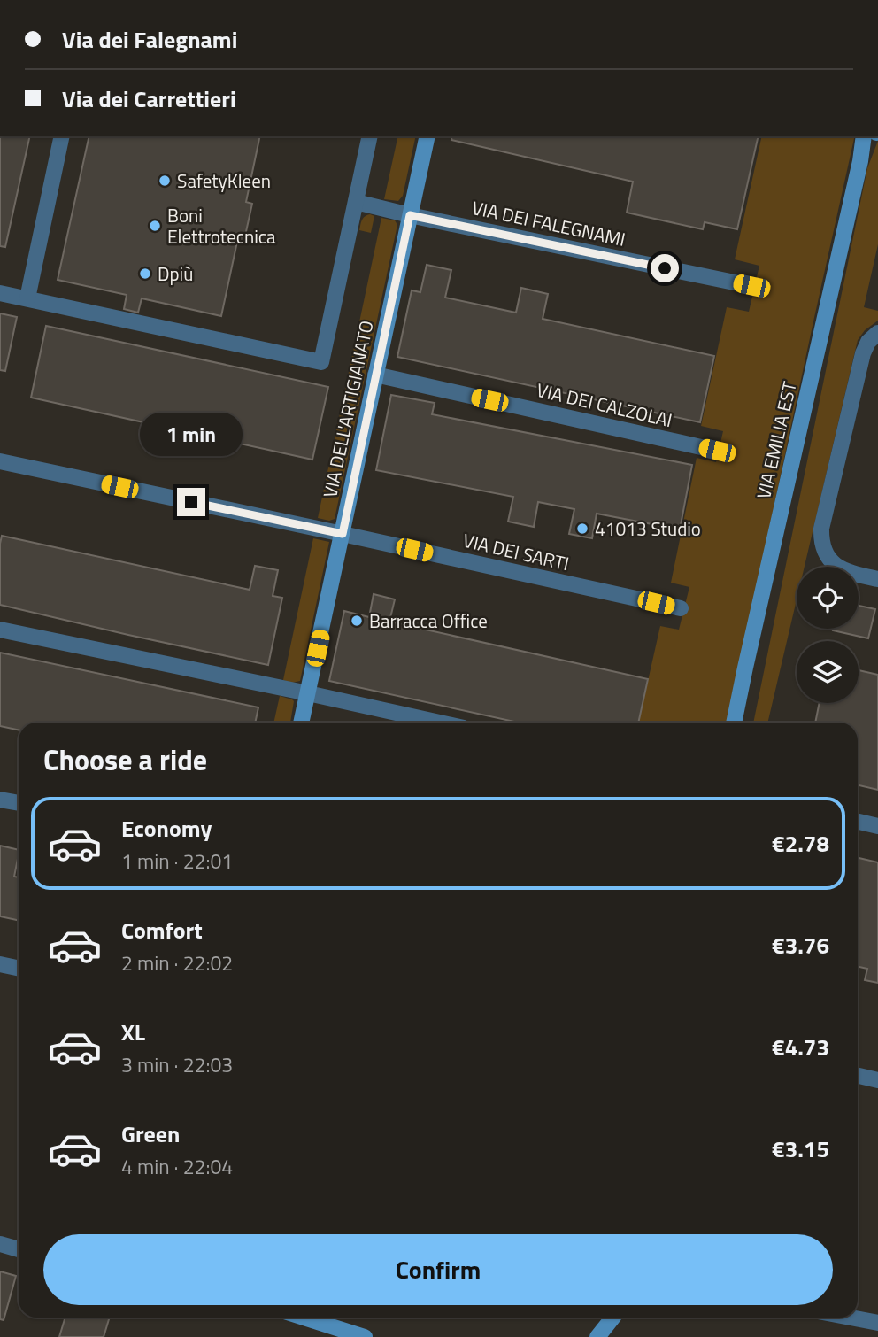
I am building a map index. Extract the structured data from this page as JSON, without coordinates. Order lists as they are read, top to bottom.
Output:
{
  "streets": {
    "street": [
      "VIA DEI FALEGNAMI",
      "VIA DEI CALZOLAI",
      "VIA DELL'ARTIGIANATO",
      "VIA EMILIA EST",
      "VIA DEI SARTI"
    ]
  },
  "crossings": [
    ["VIA DEI FALEGNAMI", "VIA DELL'ARTIGIANATO"],
    ["VIA DEI CALZOLAI", "VIA DELL'ARTIGIANATO"],
    ["VIA DELL'ARTIGIANATO", "VIA DEI SARTI"]
  ],
  "places": [
    "SafetyKleen",
    "Boni Elettrotecnica",
    "Dpiù",
    "41013 Studio",
    "Barracca Office"
  ],
  "page": {
    "banner": ["Via dei Falegnami", "Via dei Carrettieri"],
    "bubble": "1 min",
    "heading": "Choose a ride",
    "list": [
      {
        "name": "Economy",
        "note": "1 min · 22:01",
        "value": "€2.78"
      },
      {
        "name": "Comfort",
        "note": "2 min · 22:02",
        "value": "€3.76"
      },
      {
        "name": "XL",
        "note": "3 min · 22:03",
        "value": "€4.73"
      },
      {
        "name": "Green",
        "note": "4 min · 22:04",
        "value": "€3.15"
      }
    ],
    "buttons": "Confirm"
  }
}
